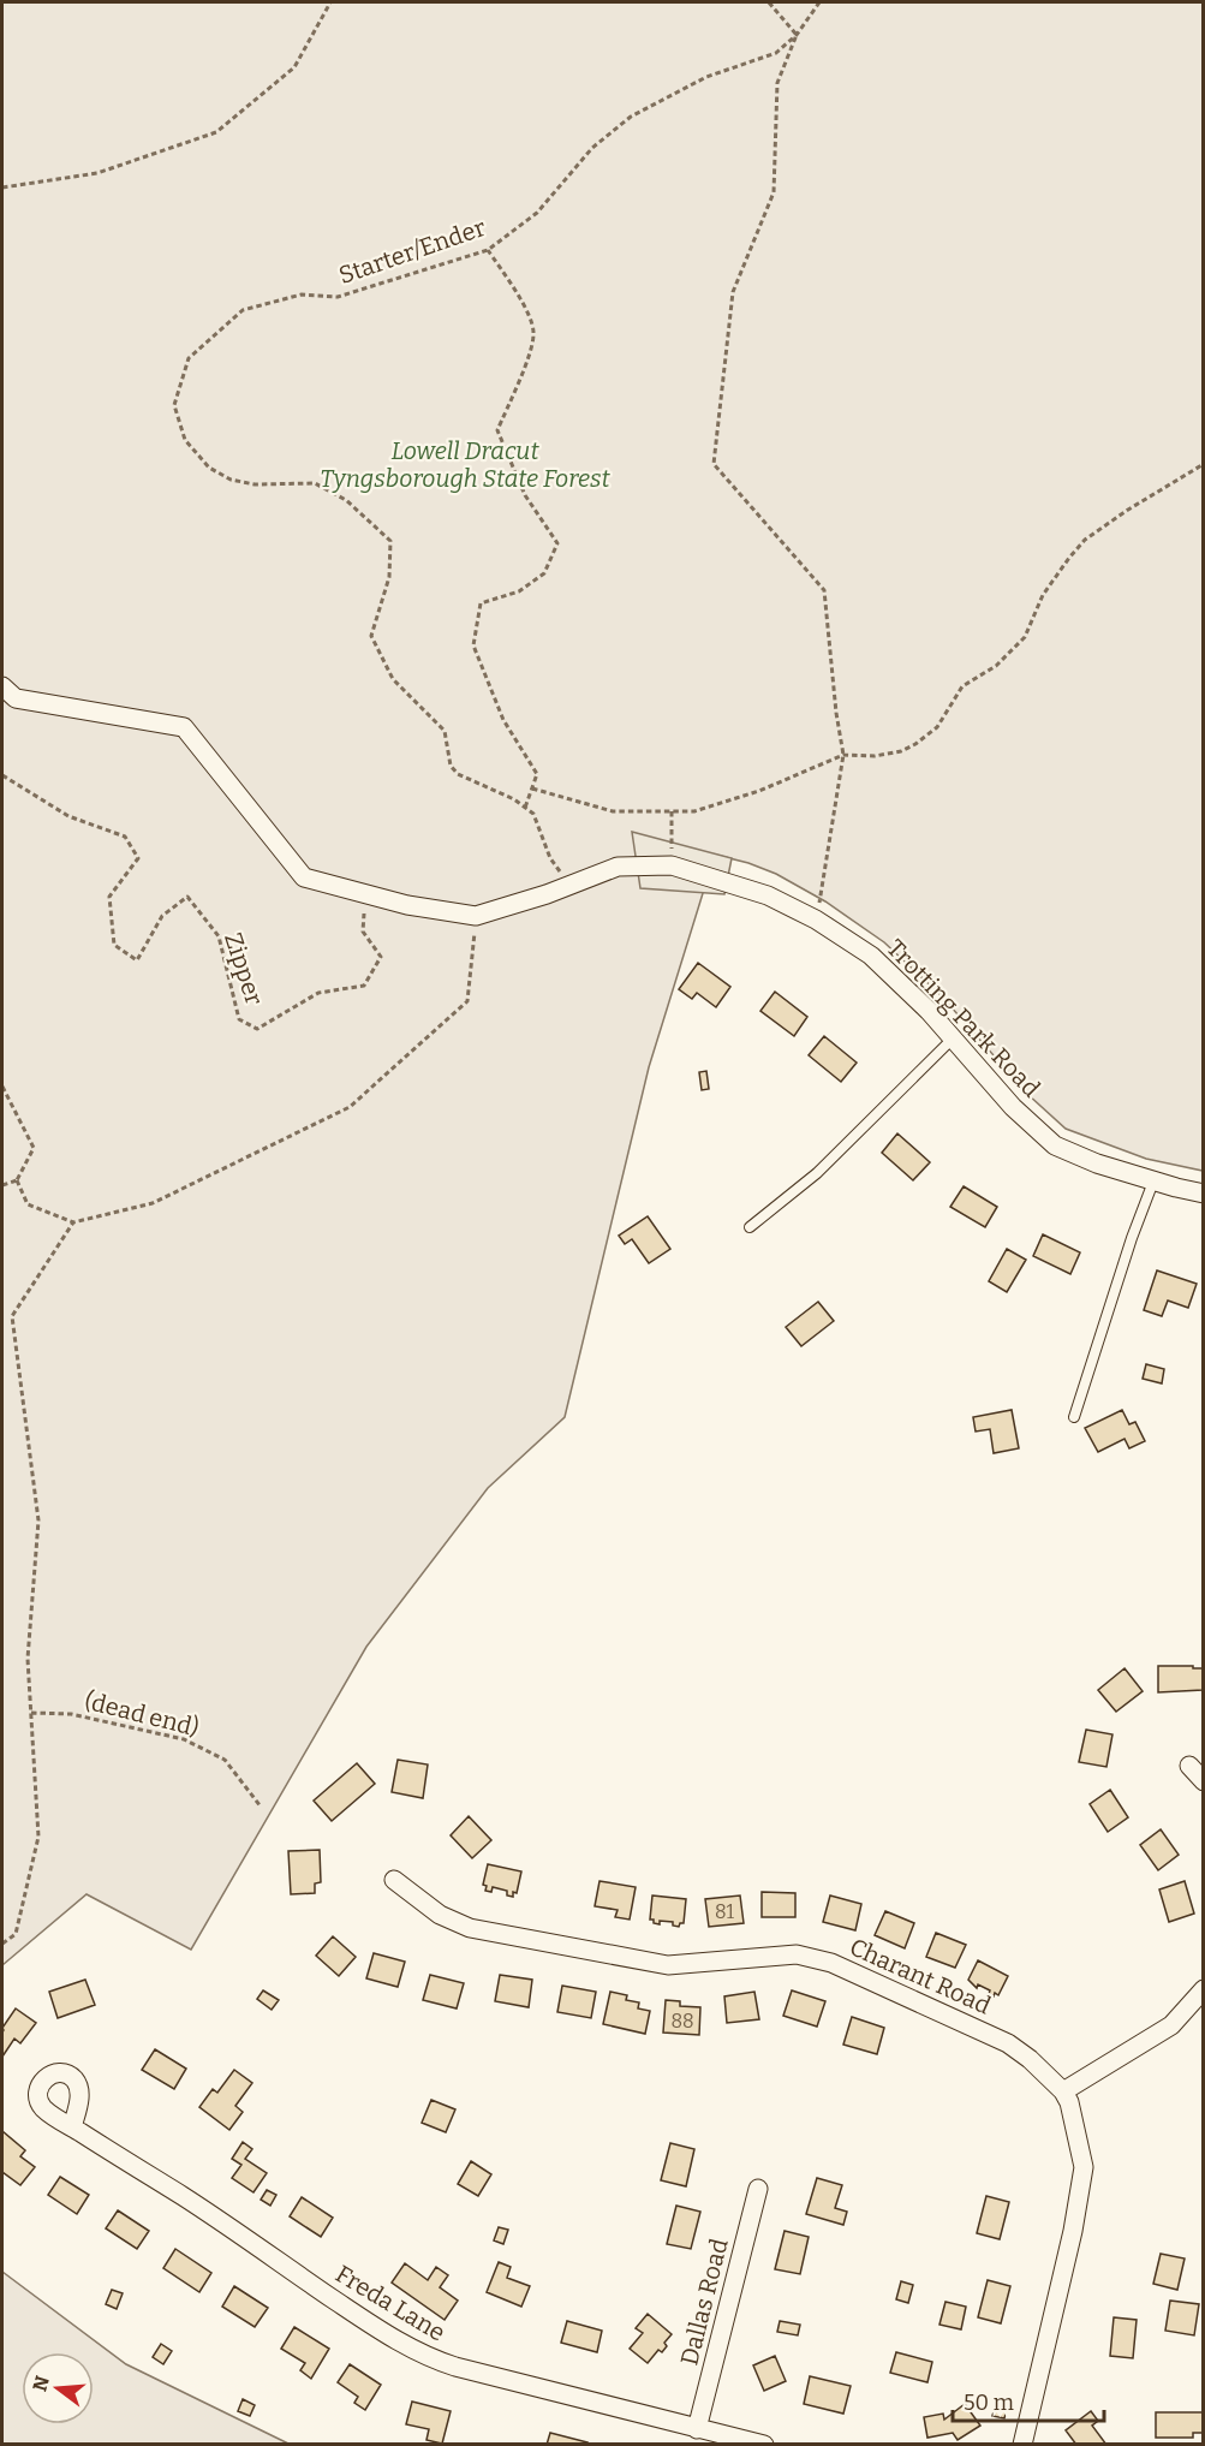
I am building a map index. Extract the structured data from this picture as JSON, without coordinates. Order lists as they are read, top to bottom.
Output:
{
  "streets": {
    "street": [
      "Trotting Park Road",
      "Charant Road",
      "Dallas Road",
      "Freda Lane"
    ],
    "path": ["Starter/Ender", "Zipper", "(dead end)"]
  },
  "crossings": [
    ["Zipper", "Trotting Park Road"],
    ["Dallas Road", "Freda Lane"]
  ],
  "parks": ["Lowell Dracut Tyngsborough State Forest"],
  "house_numbers": ["81", "88"],
  "scale_bar": "50 m",
  "north": "left"
}
